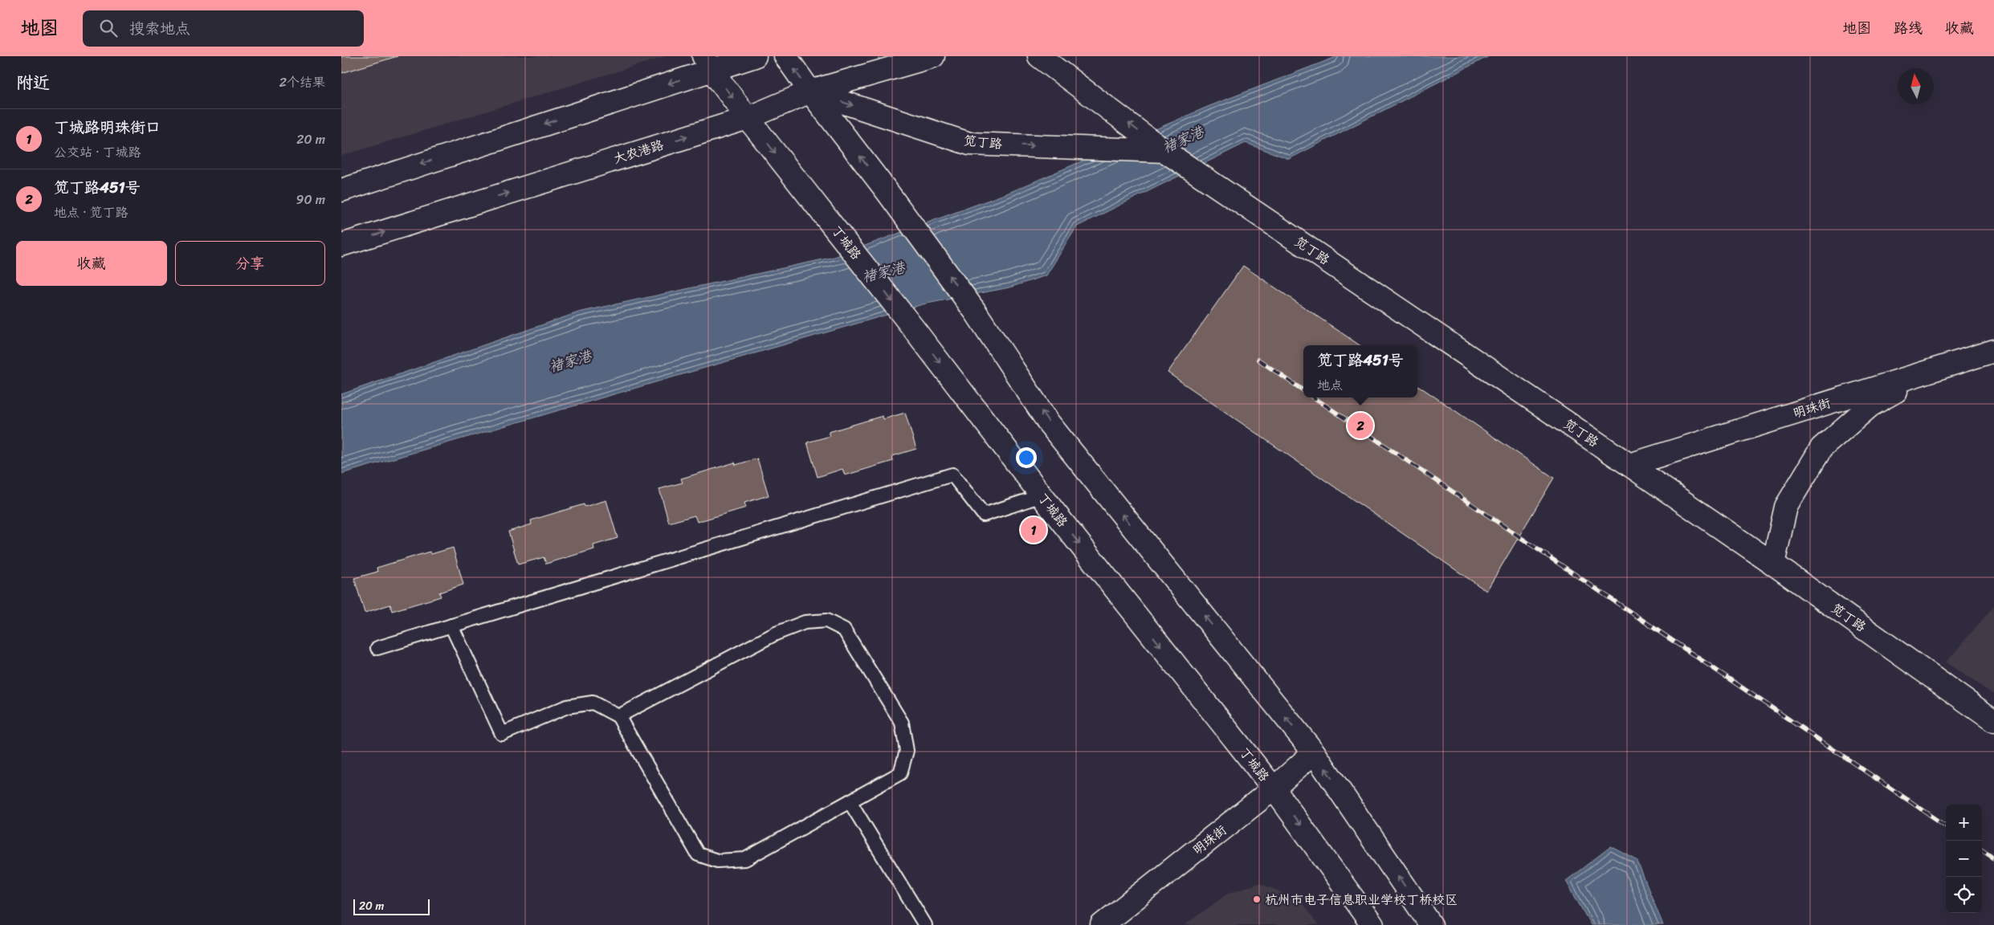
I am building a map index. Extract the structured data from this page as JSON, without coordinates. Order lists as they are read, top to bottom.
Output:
{
  "streets": {
    "main road": [
      "笕丁路",
      "大农港路",
      "丁城路",
      "明珠街"
    ]
  },
  "crossings": [
    ["笕丁路", "大农港路"],
    ["笕丁路", "明珠街"],
    ["大农港路", "丁城路"],
    ["丁城路", "明珠街"]
  ],
  "water": ["褚家港"],
  "places": ["杭州市电子信息职业学校丁桥校区"],
  "scale_bar": "20 m",
  "north": "top",
  "page": {
    "header": "地图",
    "search": "搜索地点",
    "nav": ["地图", "路线", "收藏"],
    "heading": ["附近", "2个结果"],
    "list": [
      {
        "mark": "1",
        "name": "丁城路明珠街口",
        "note": "公交站 · 丁城路",
        "value": "20 m"
      },
      {
        "mark": "2",
        "name": "笕丁路451号",
        "note": "地点 · 笕丁路",
        "value": "90 m"
      }
    ],
    "buttons": ["收藏", "分享"],
    "popup": ["笕丁路451号", "地点"],
    "pins": ["2", "1"],
    "map_buttons": ["+", "−"],
    "scale": "20 m"
  }
}
